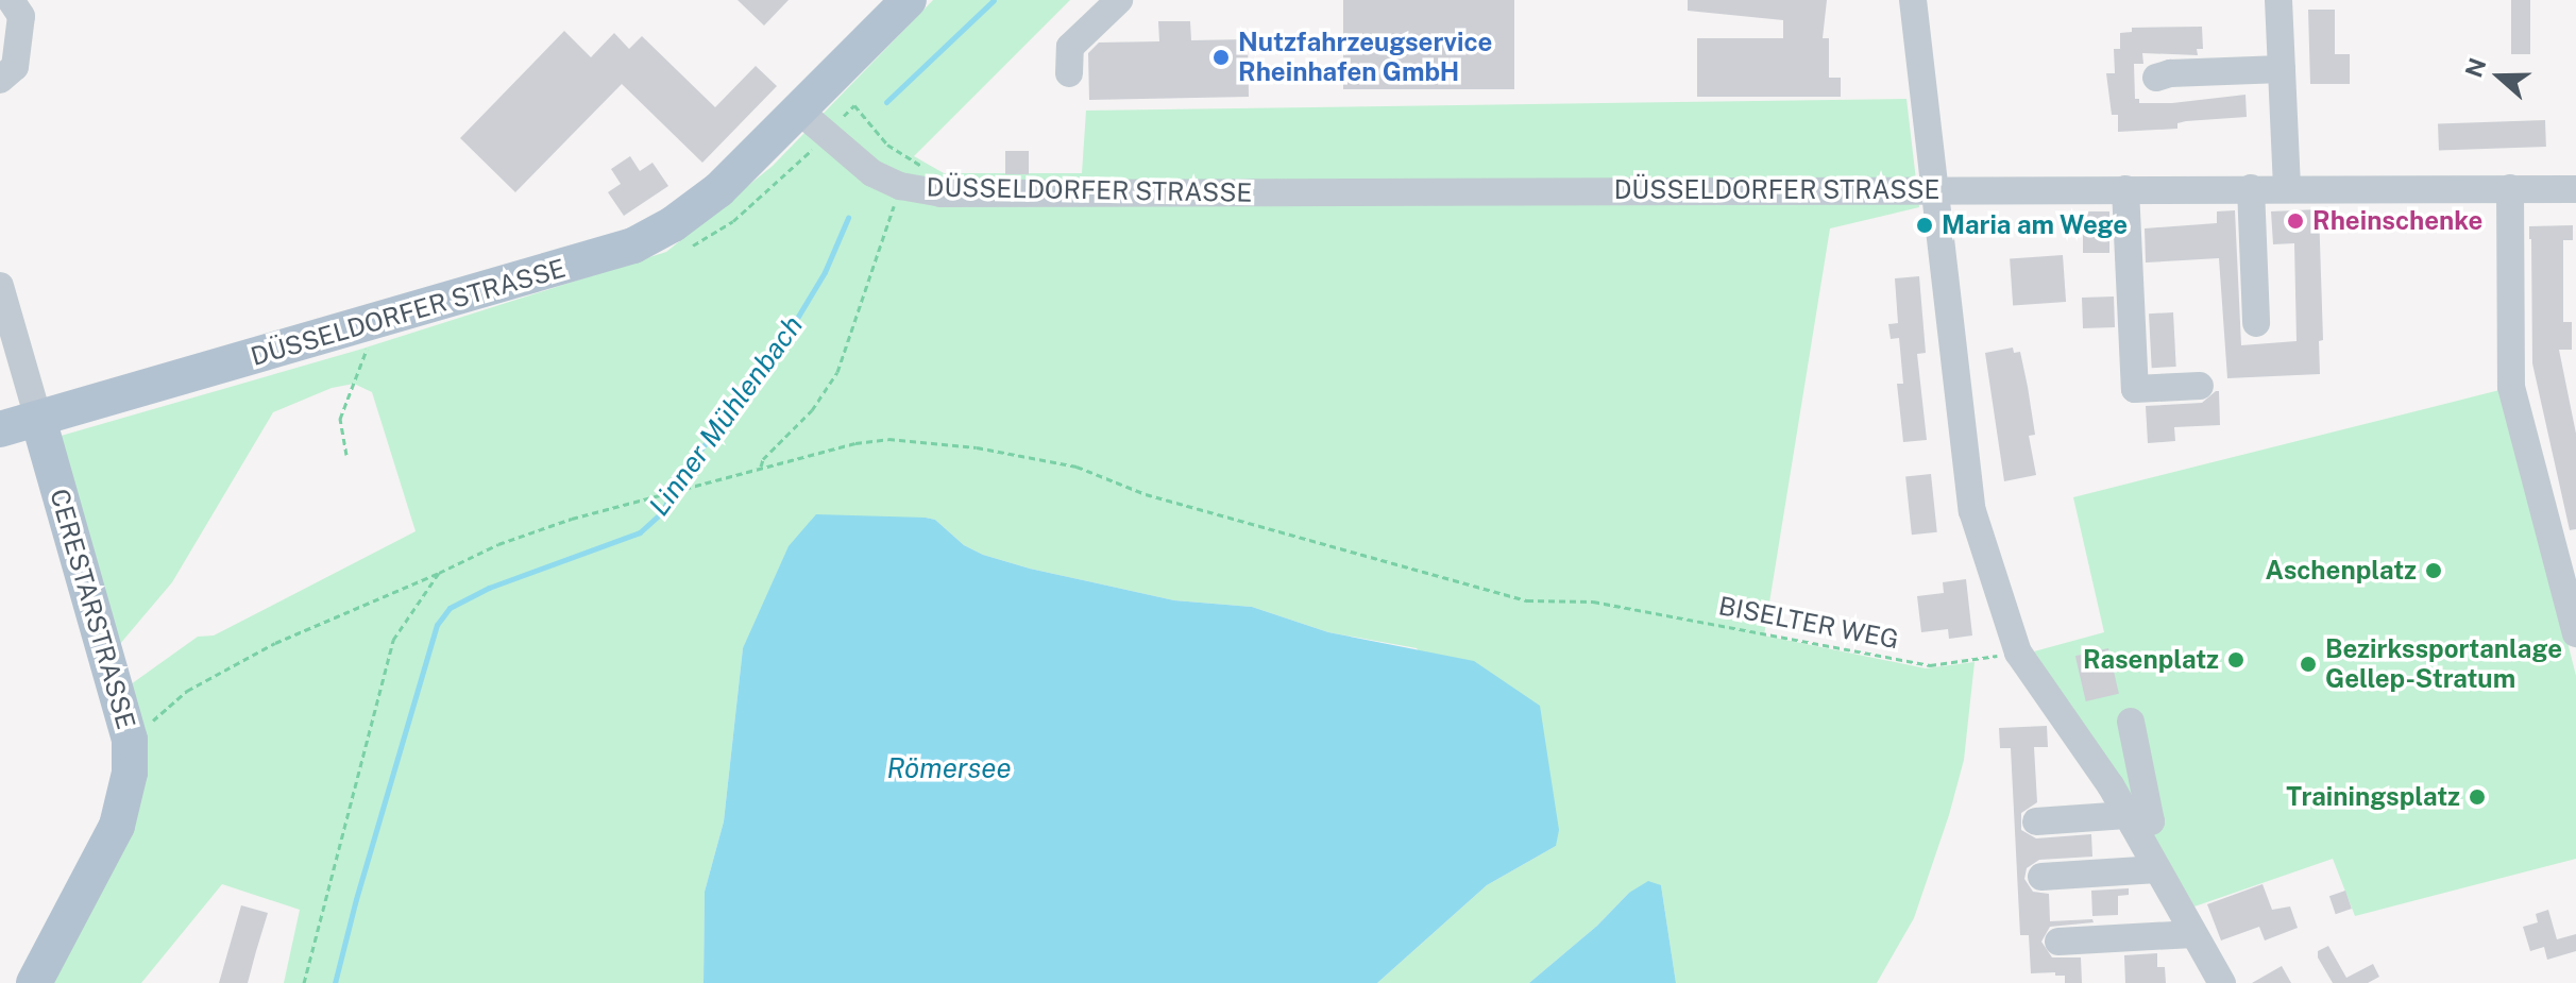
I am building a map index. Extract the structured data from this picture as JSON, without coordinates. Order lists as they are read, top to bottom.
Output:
{
  "streets": {
    "main road": ["DÜSSELDORFER STRASSE", "CERESTARSTRASSE"],
    "path": ["BISELTER WEG"]
  },
  "crossings": [
    ["DÜSSELDORFER STRASSE", "CERESTARSTRASSE"],
    ["CERESTARSTRASSE", "BISELTER WEG"]
  ],
  "water": ["Linner Mühlenbach", "Römersee"],
  "places": [
    "Nutzfahrzeugservice Rheinhafen GmbH",
    "Rheinschenke",
    "Maria am Wege",
    "Aschenplatz",
    "Rasenplatz",
    "Bezirkssportanlage Gellep-Stratum",
    "Trainingsplatz"
  ],
  "north": "left"
}
